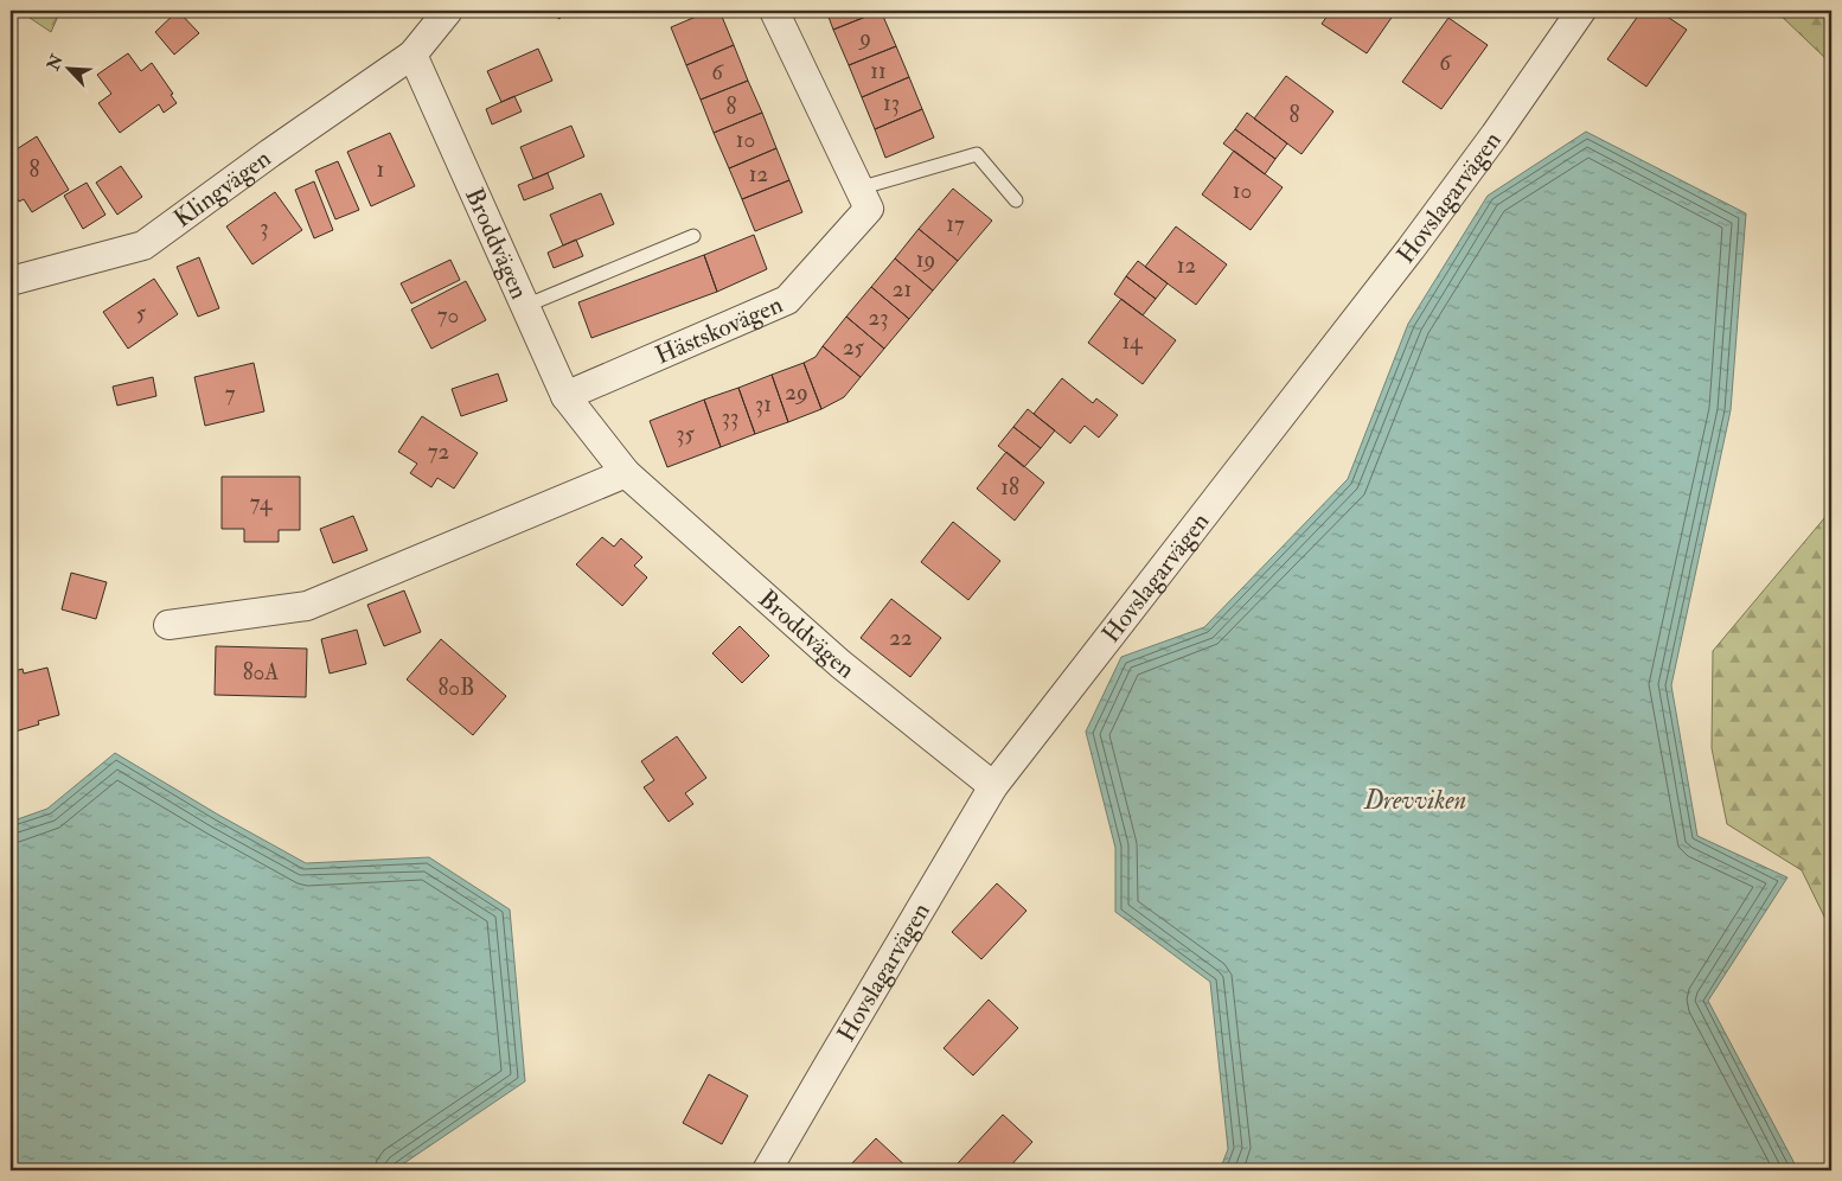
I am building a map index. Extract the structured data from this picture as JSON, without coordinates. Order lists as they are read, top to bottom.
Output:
{
  "streets": {
    "street": [
      "Klingvägen",
      "Hovslagarvägen",
      "Broddvägen",
      "Hästskovägen"
    ]
  },
  "crossings": [
    ["Klingvägen", "Broddvägen"],
    ["Hovslagarvägen", "Broddvägen"],
    ["Broddvägen", "Hästskovägen"]
  ],
  "water": ["Drevviken"],
  "house_numbers": [
    "9",
    "6",
    "11",
    "6",
    "13",
    "8",
    "8",
    "10",
    "8",
    "1",
    "12",
    "10",
    "17",
    "3",
    "19",
    "12",
    "21",
    "5",
    "70",
    "23",
    "14",
    "25",
    "29",
    "7",
    "31",
    "33",
    "35",
    "72",
    "18",
    "74",
    "22",
    "80A",
    "80B"
  ],
  "north": "top left"
}
